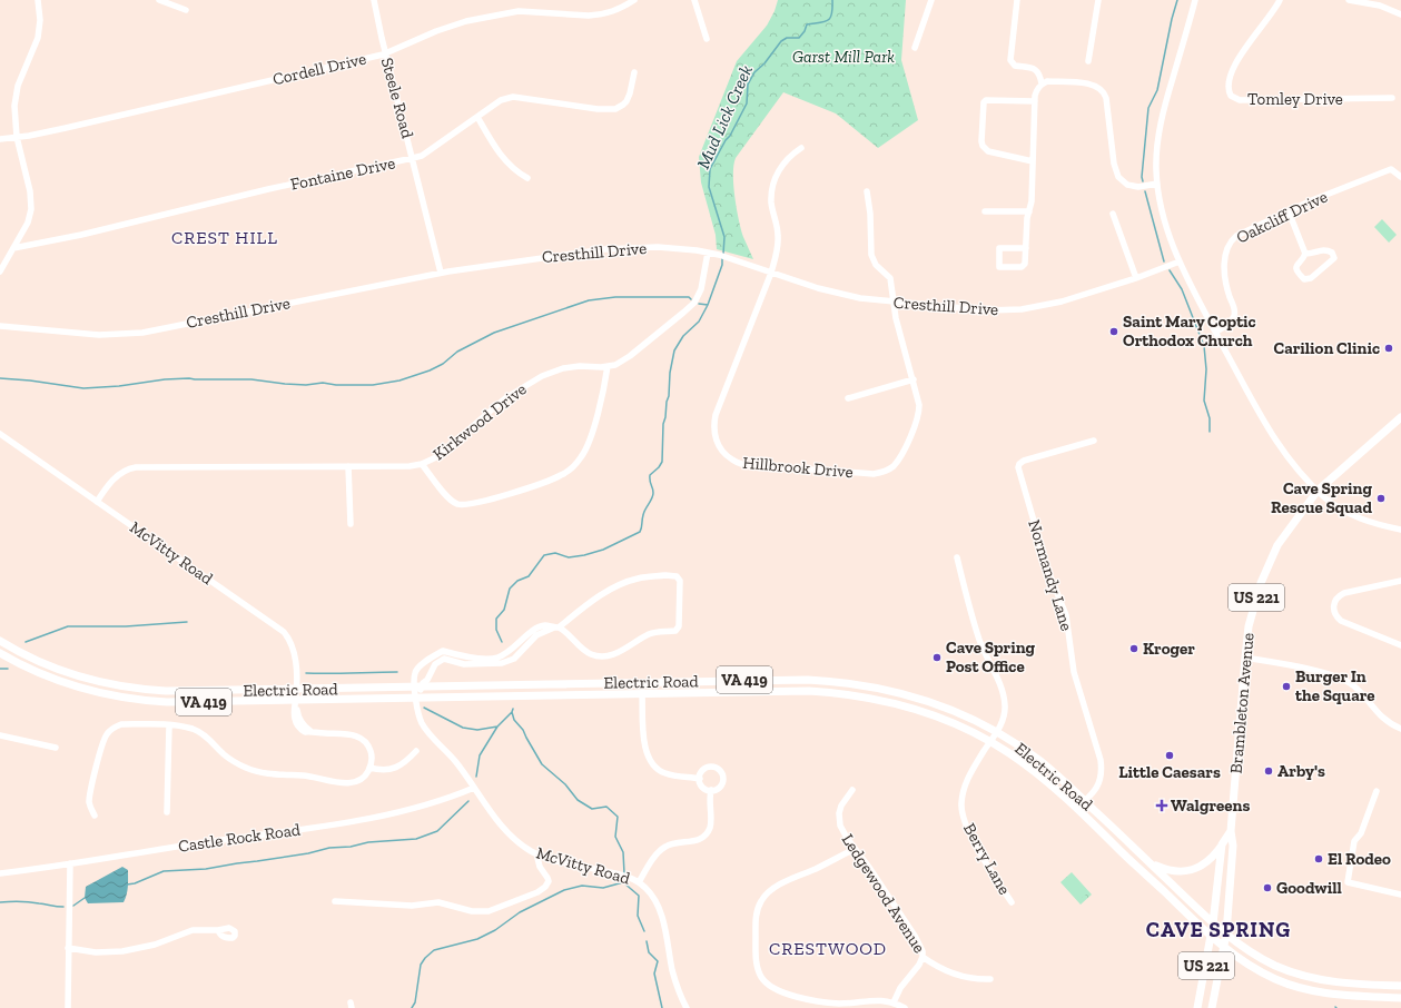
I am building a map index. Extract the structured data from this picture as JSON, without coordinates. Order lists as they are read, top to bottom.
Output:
{
  "streets": {
    "main road": [
      "US 221",
      "VA 419",
      "Electric Road",
      "Brambleton Avenue"
    ],
    "street": [
      "Cordell Drive",
      "Steele Road",
      "Tomley Drive",
      "Fontaine Drive",
      "Oakcliff Drive",
      "Cresthill Drive",
      "Kirkwood Drive",
      "Hillbrook Drive",
      "McVitty Road",
      "Normandy Lane",
      "Castle Rock Road",
      "Berry Lane",
      "Ledgewood Avenue"
    ]
  },
  "crossings": [
    ["Cordell Drive", "Steele Road"],
    ["Steele Road", "Fontaine Drive"],
    ["Steele Road", "Cresthill Drive"],
    ["Cresthill Drive", "Kirkwood Drive"],
    ["Cresthill Drive", "Hillbrook Drive"],
    ["Kirkwood Drive", "McVitty Road"],
    ["McVitty Road", "Electric Road"],
    ["McVitty Road", "Castle Rock Road"],
    ["Normandy Lane", "Electric Road"],
    ["Electric Road", "Brambleton Avenue"],
    ["Electric Road", "Berry Lane"]
  ],
  "districts": ["CREST HILL", "CAVE SPRING", "CRESTWOOD"],
  "water": ["Mud Lick Creek"],
  "parks": ["Garst Mill Park"],
  "places": {
    "other": [
      "Saint Mary Coptic Orthodox Church",
      "Carilion Clinic",
      "Cave Spring Rescue Squad",
      "Kroger",
      "Cave Spring Post Office",
      "Burger In the Square",
      "Little Caesars",
      "Arby's",
      "El Rodeo",
      "Goodwill"
    ],
    "health": ["Walgreens"]
  }
}
